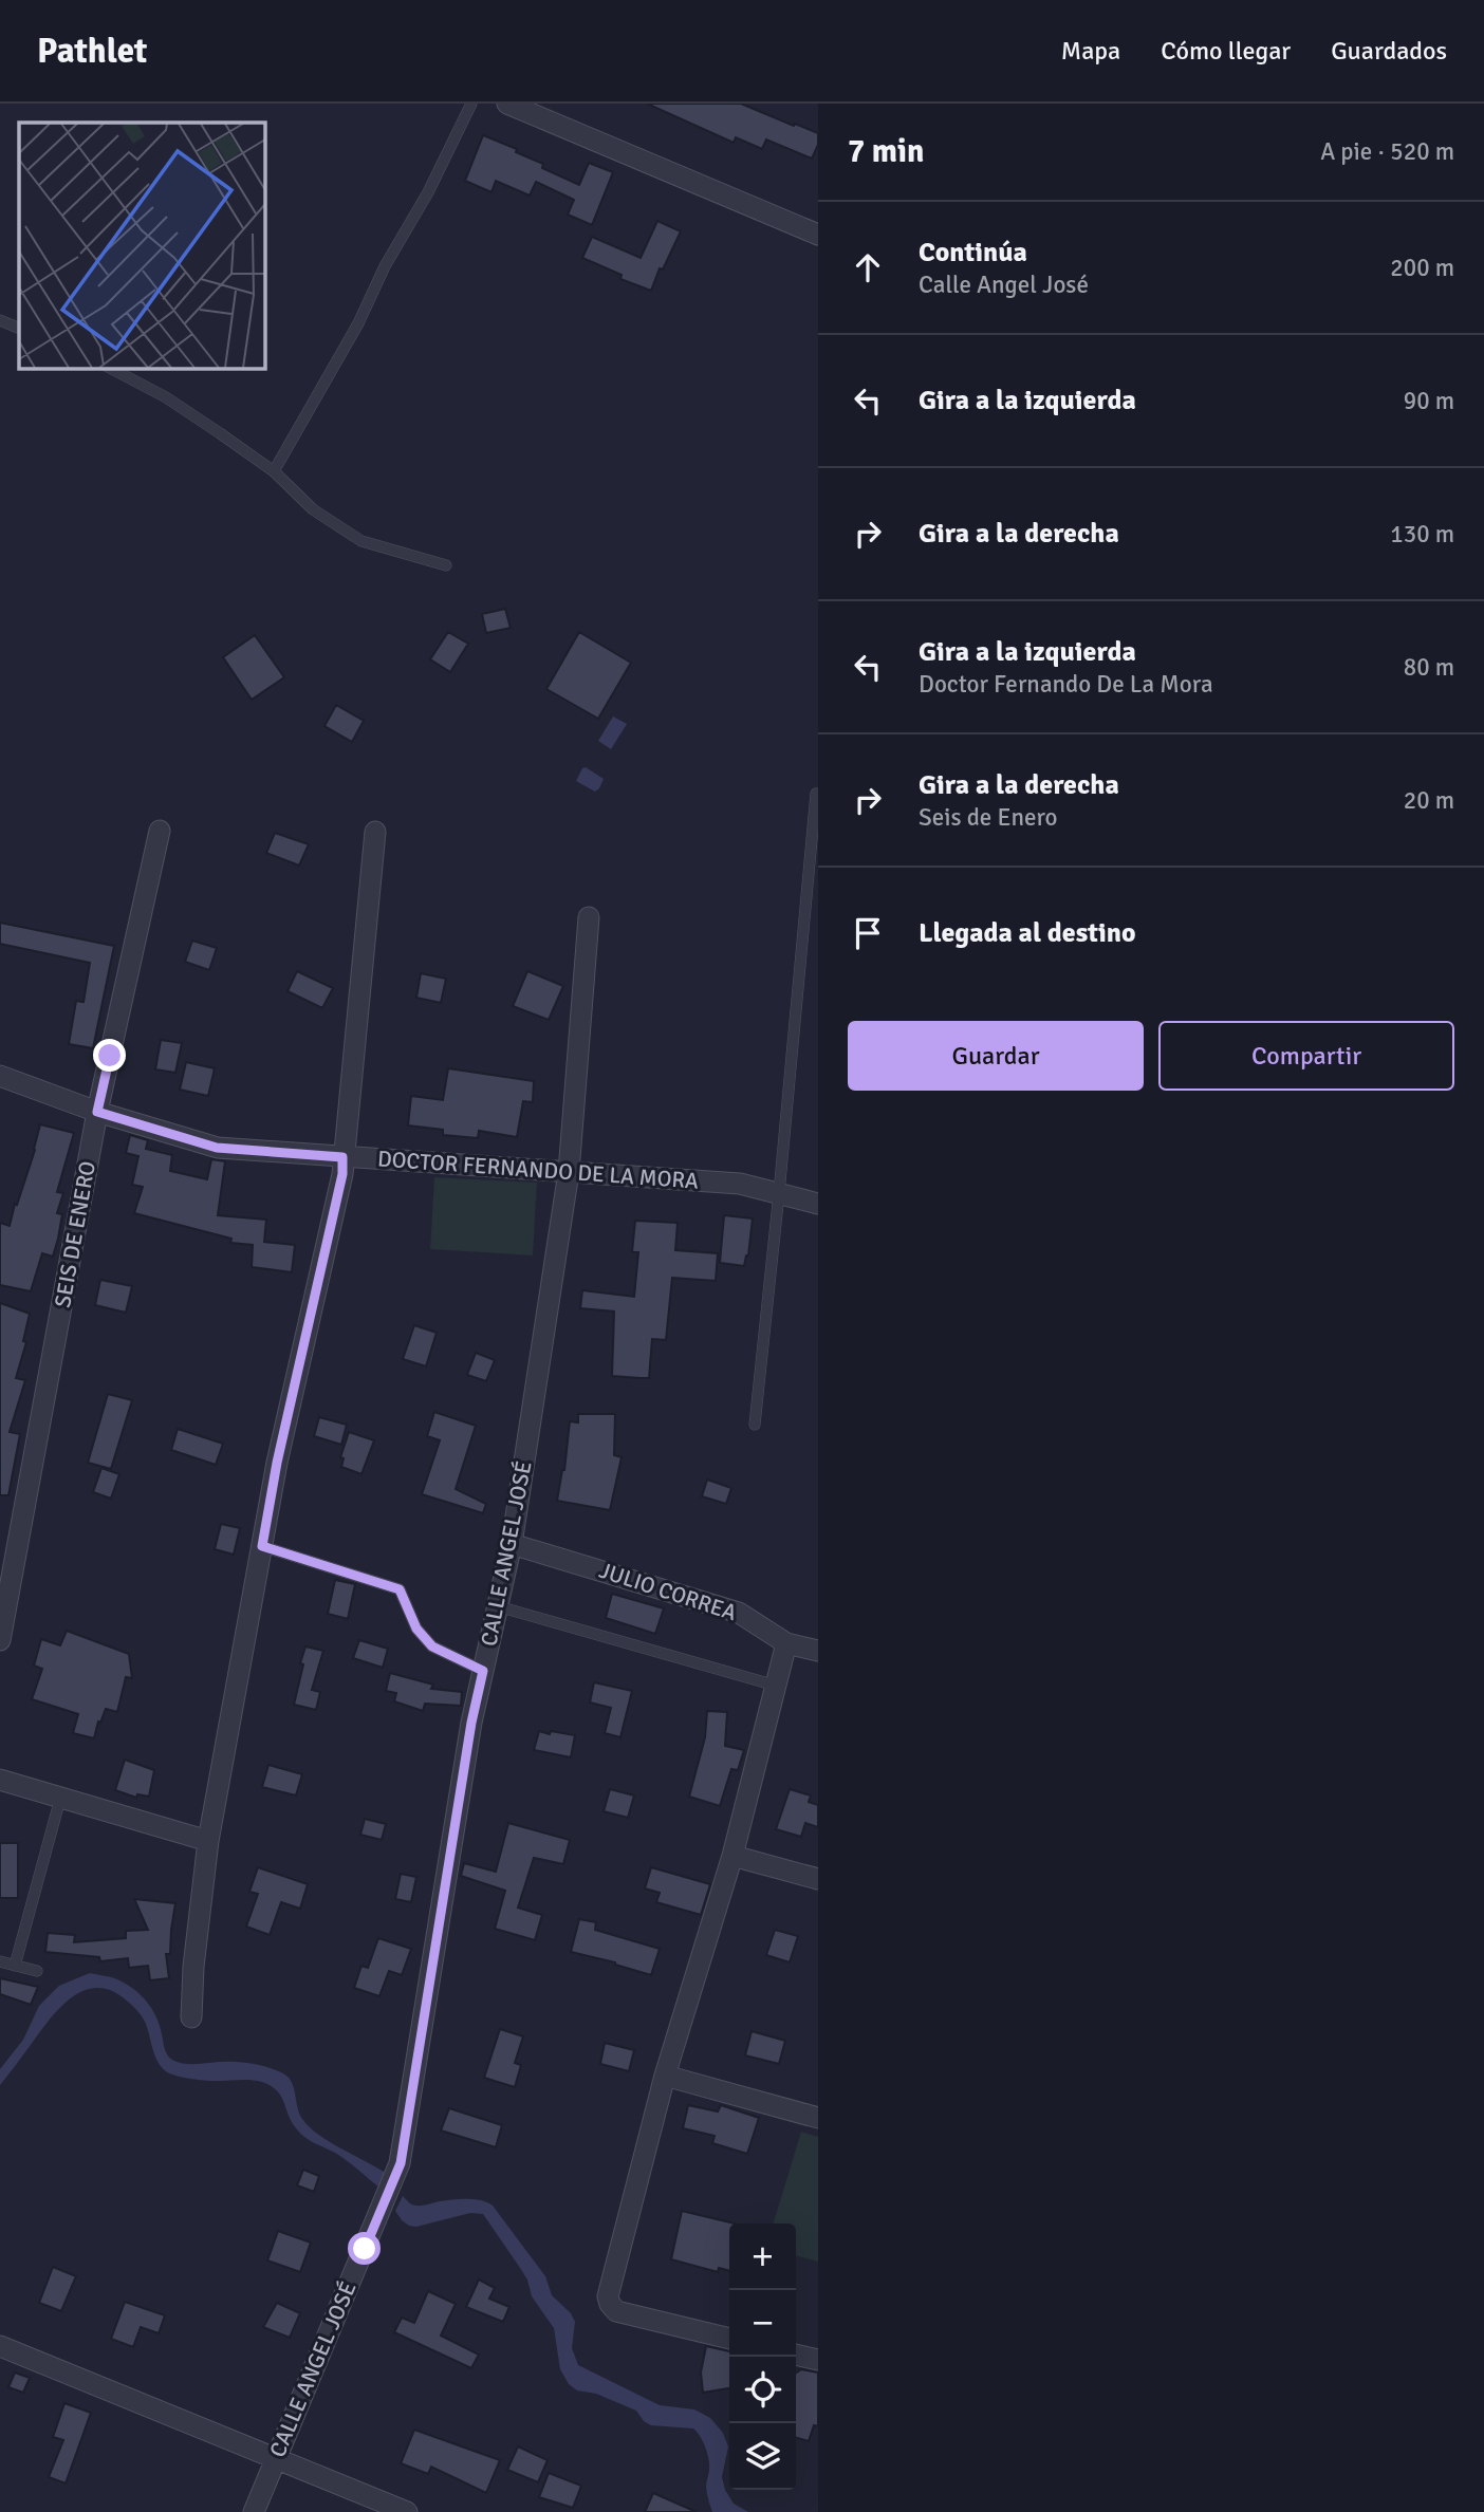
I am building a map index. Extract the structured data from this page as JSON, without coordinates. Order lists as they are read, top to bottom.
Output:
{
  "streets": {
    "street": [
      "DOCTOR FERNANDO DE LA MORA",
      "SEIS DE ENERO",
      "CALLE ANGEL JOSÉ",
      "JULIO CORREA"
    ]
  },
  "crossings": [
    ["DOCTOR FERNANDO DE LA MORA", "SEIS DE ENERO"],
    ["DOCTOR FERNANDO DE LA MORA", "CALLE ANGEL JOSÉ"],
    ["CALLE ANGEL JOSÉ", "JULIO CORREA"]
  ],
  "page": {
    "header": "Pathlet",
    "nav": ["Mapa", "Cómo llegar", "Guardados"],
    "heading": ["7 min", "A pie · 520 m"],
    "list": [
      ["Continúa", "Calle Angel José", "200 m"],
      ["Gira a la izquierda", "90 m"],
      ["Gira a la derecha", "130 m"],
      ["Gira a la izquierda", "Doctor Fernando De La Mora", "80 m"],
      ["Gira a la derecha", "Seis de Enero", "20 m"],
      "Llegada al destino"
    ],
    "buttons": ["Guardar", "Compartir"],
    "map_buttons": ["+", "−"]
  }
}
